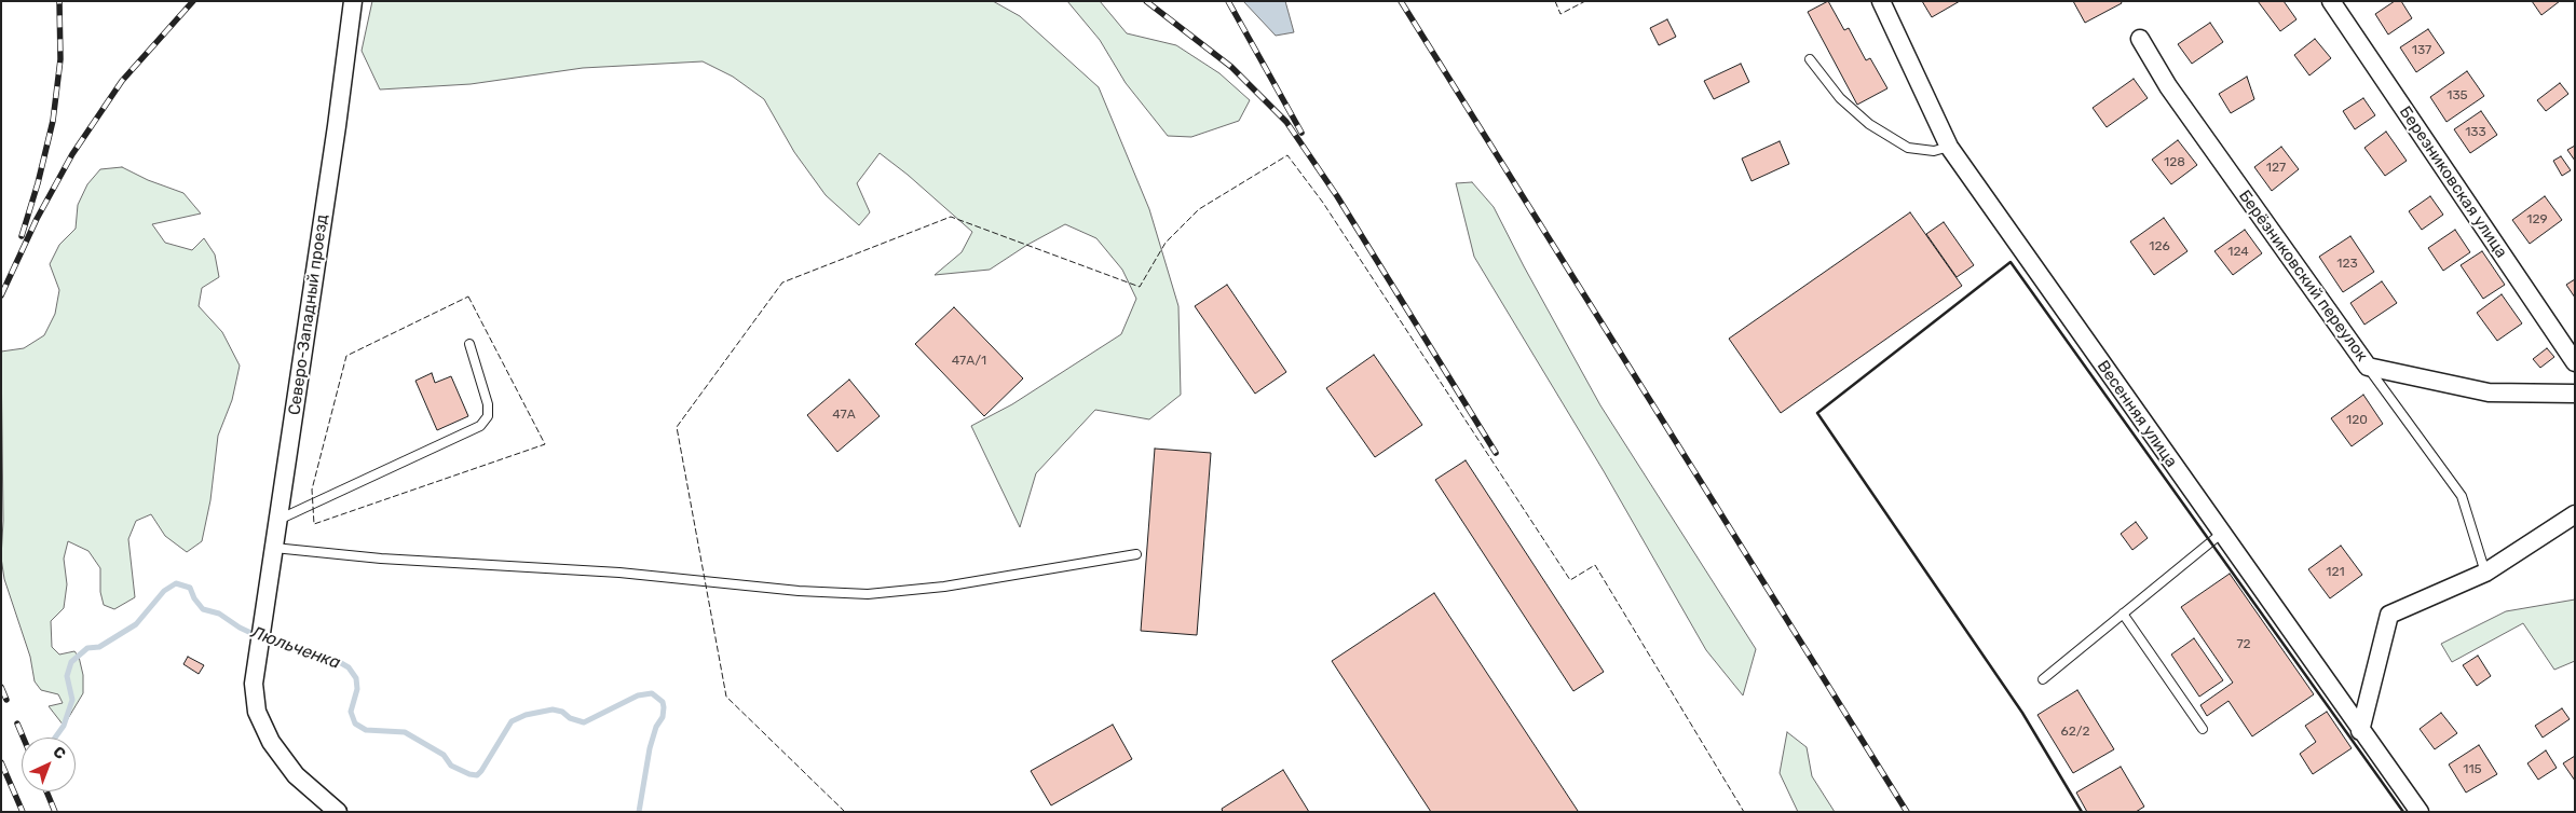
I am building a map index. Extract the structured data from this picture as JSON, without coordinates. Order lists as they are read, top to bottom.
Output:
{
  "streets": {
    "street": [
      "Березниковская улица",
      "Берёзниковский переулок",
      "Северо-Западный проезд",
      "Весенняя улица"
    ]
  },
  "water": ["Люльченка"],
  "house_numbers": [
    "137",
    "135",
    "133",
    "128",
    "127",
    "129",
    "126",
    "124",
    "123",
    "47А/1",
    "47А",
    "120",
    "121",
    "72",
    "62/2",
    "115"
  ],
  "north": "top right"
}
